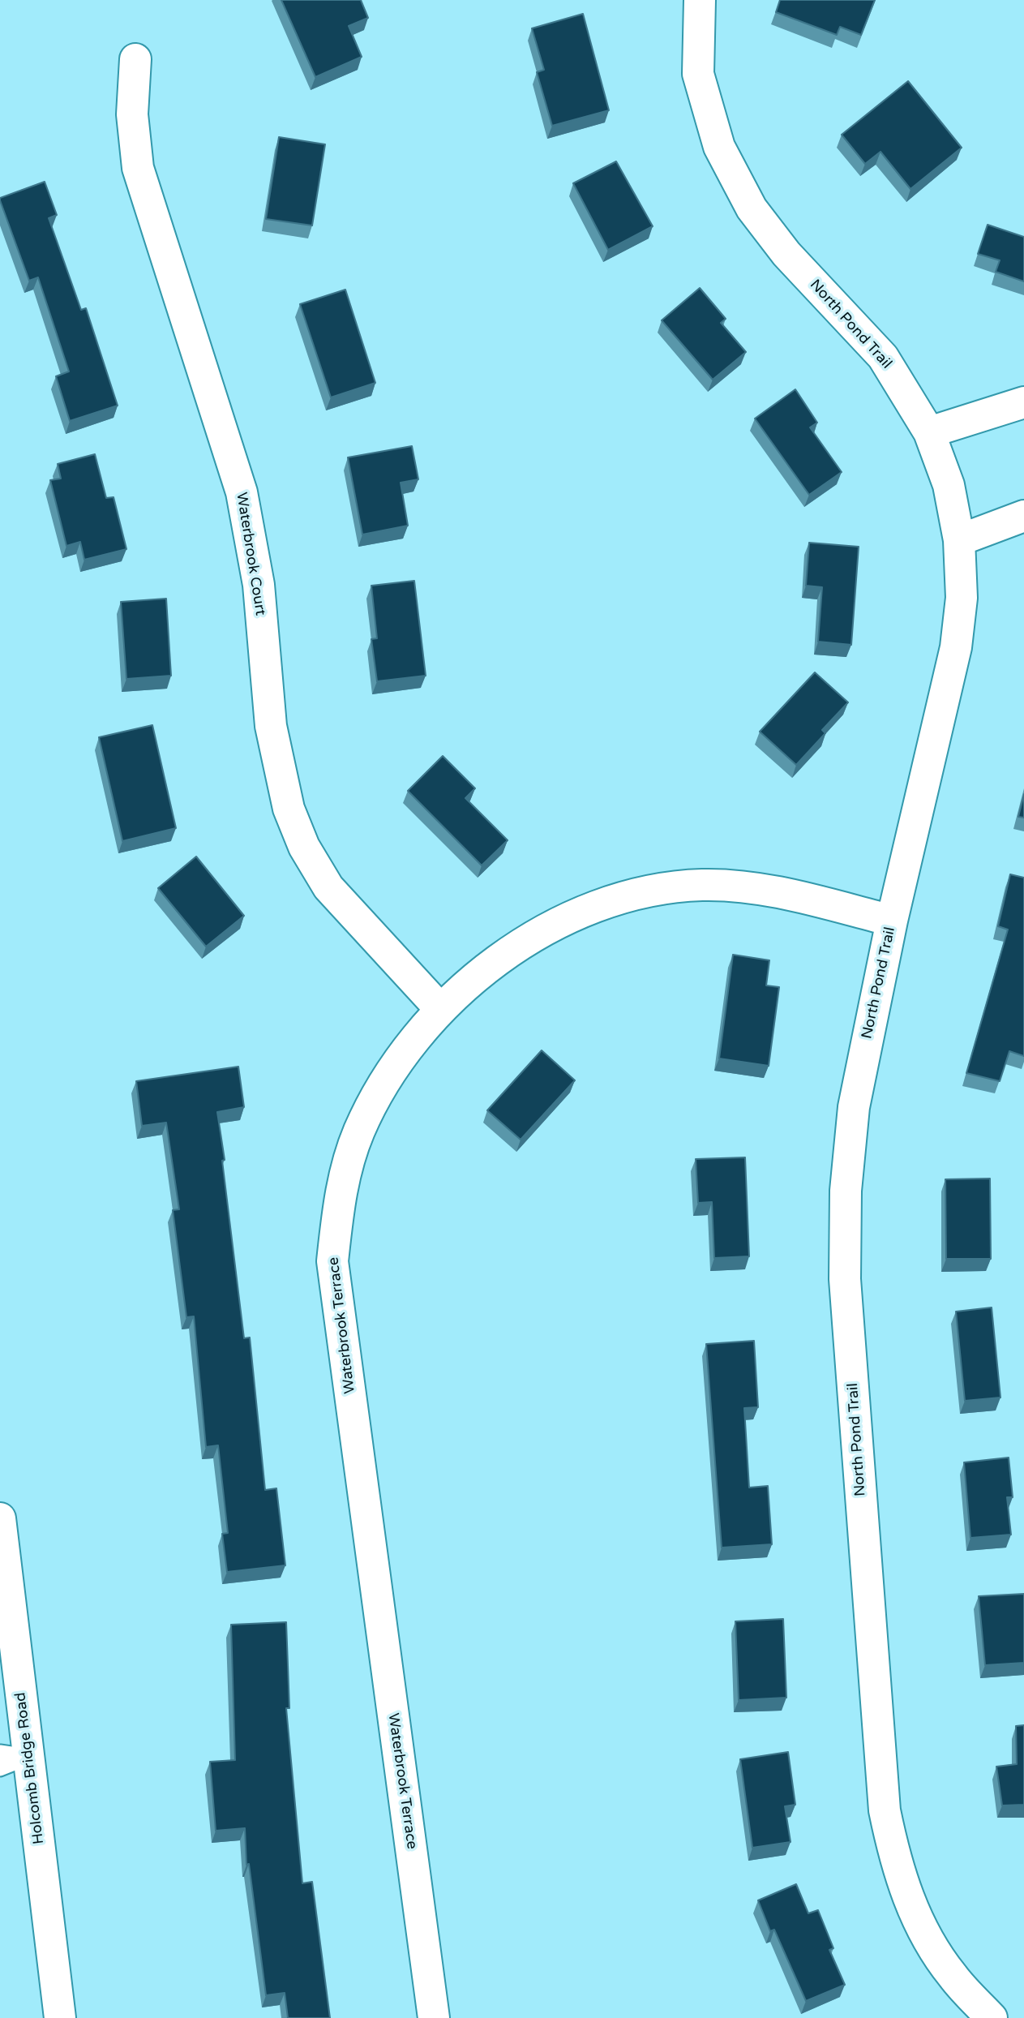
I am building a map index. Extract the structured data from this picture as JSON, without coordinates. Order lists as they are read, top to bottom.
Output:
{
  "streets": {
    "street": [
      "North Pond Trail",
      "Waterbrook Court",
      "Waterbrook Terrace",
      "Holcomb Bridge Road"
    ]
  },
  "crossings": [
    ["North Pond Trail", "Waterbrook Terrace"],
    ["Waterbrook Court", "Waterbrook Terrace"]
  ]
}
